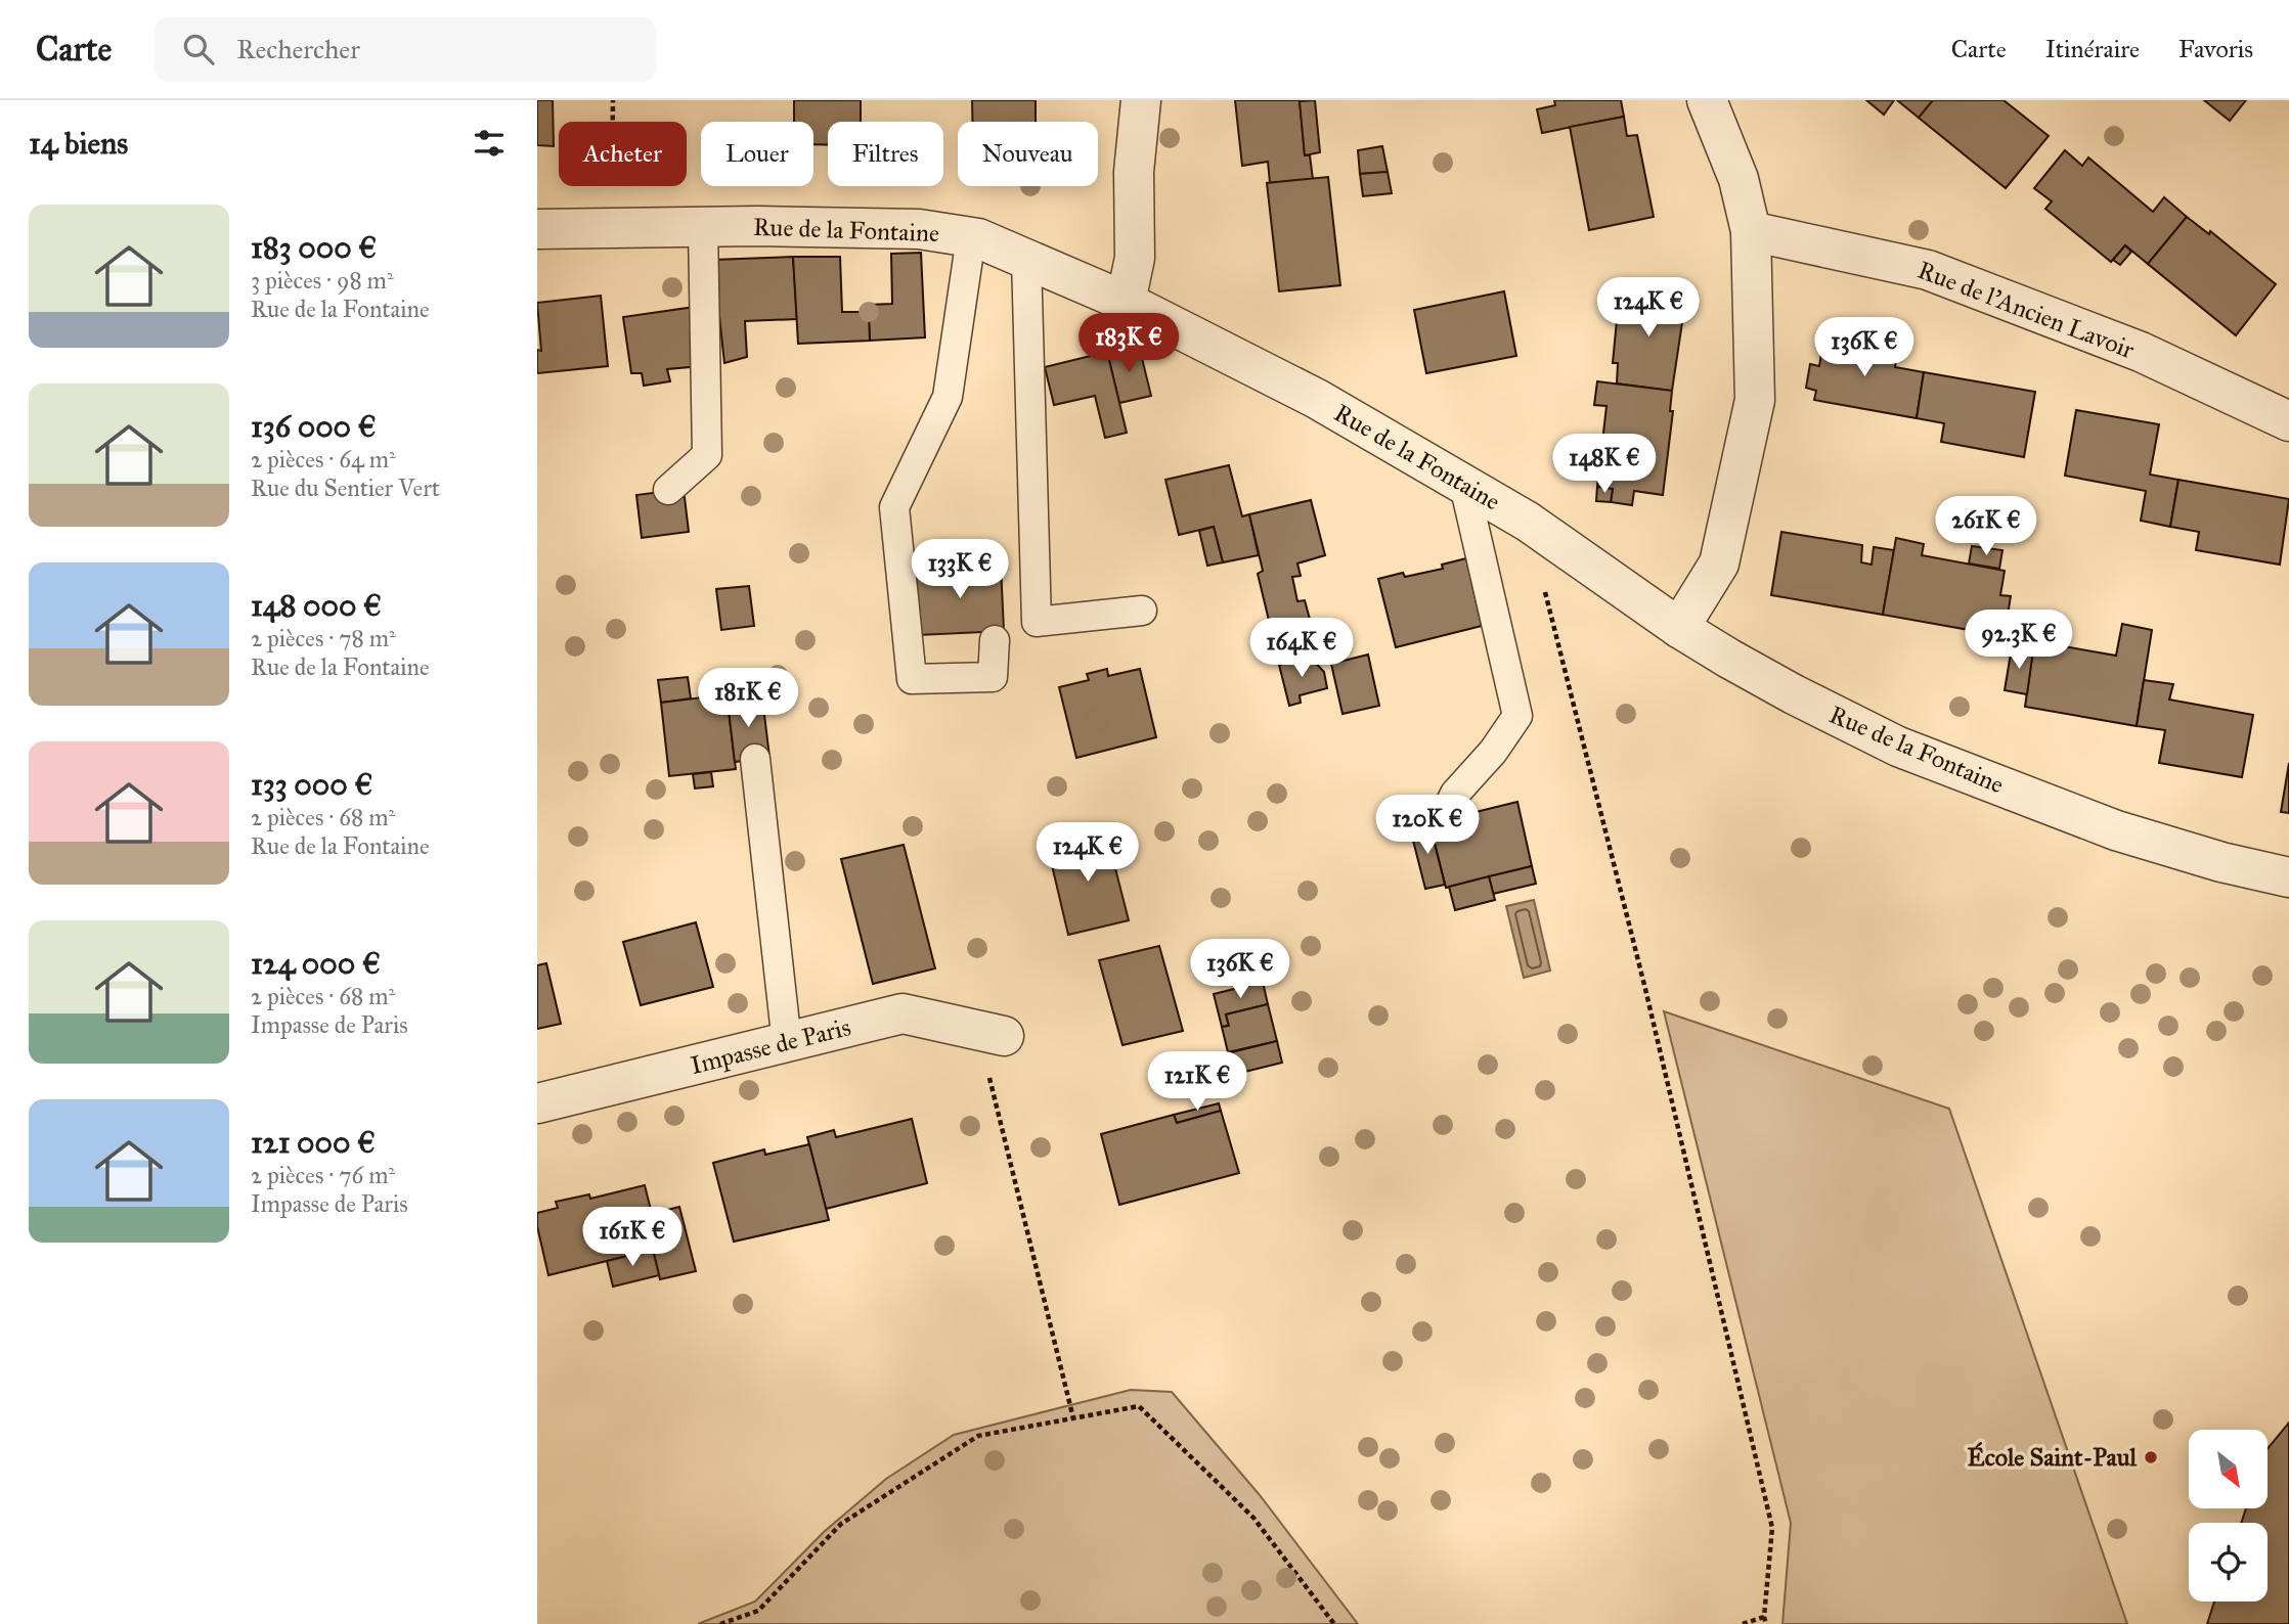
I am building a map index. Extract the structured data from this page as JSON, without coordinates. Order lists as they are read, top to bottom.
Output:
{
  "streets": {
    "street": ["Rue de la Fontaine", "Rue de l'Ancien Lavoir", "Impasse de Paris"]
  },
  "places": ["École Saint-Paul"],
  "north": "bottom right",
  "page": {
    "header": "Carte",
    "search": "Rechercher",
    "nav": ["Carte", "Itinéraire", "Favoris"],
    "heading": "14 biens",
    "chip": [
      "Acheter",
      "Louer",
      "Filtres",
      "Nouveau"
    ],
    "list": [
      {
        "name": "183 000 €",
        "note": "3 pièces · 98 m² · Rue de la Fontaine"
      },
      {
        "name": "136 000 €",
        "note": "2 pièces · 64 m² · Rue du Sentier Vert"
      },
      {
        "name": "148 000 €",
        "note": "2 pièces · 78 m² · Rue de la Fontaine"
      },
      {
        "name": "133 000 €",
        "note": "2 pièces · 68 m² · Rue de la Fontaine"
      },
      {
        "name": "124 000 €",
        "note": "2 pièces · 68 m² · Impasse de Paris"
      },
      {
        "name": "121 000 €",
        "note": "2 pièces · 76 m² · Impasse de Paris"
      }
    ],
    "price": [
      "124K €",
      "183K €",
      "136K €",
      "148K €",
      "261K €",
      "133K €",
      "92.3K €",
      "164K €",
      "181K €",
      "120K €",
      "124K €",
      "136K €",
      "121K €",
      "161K €"
    ]
  }
}
